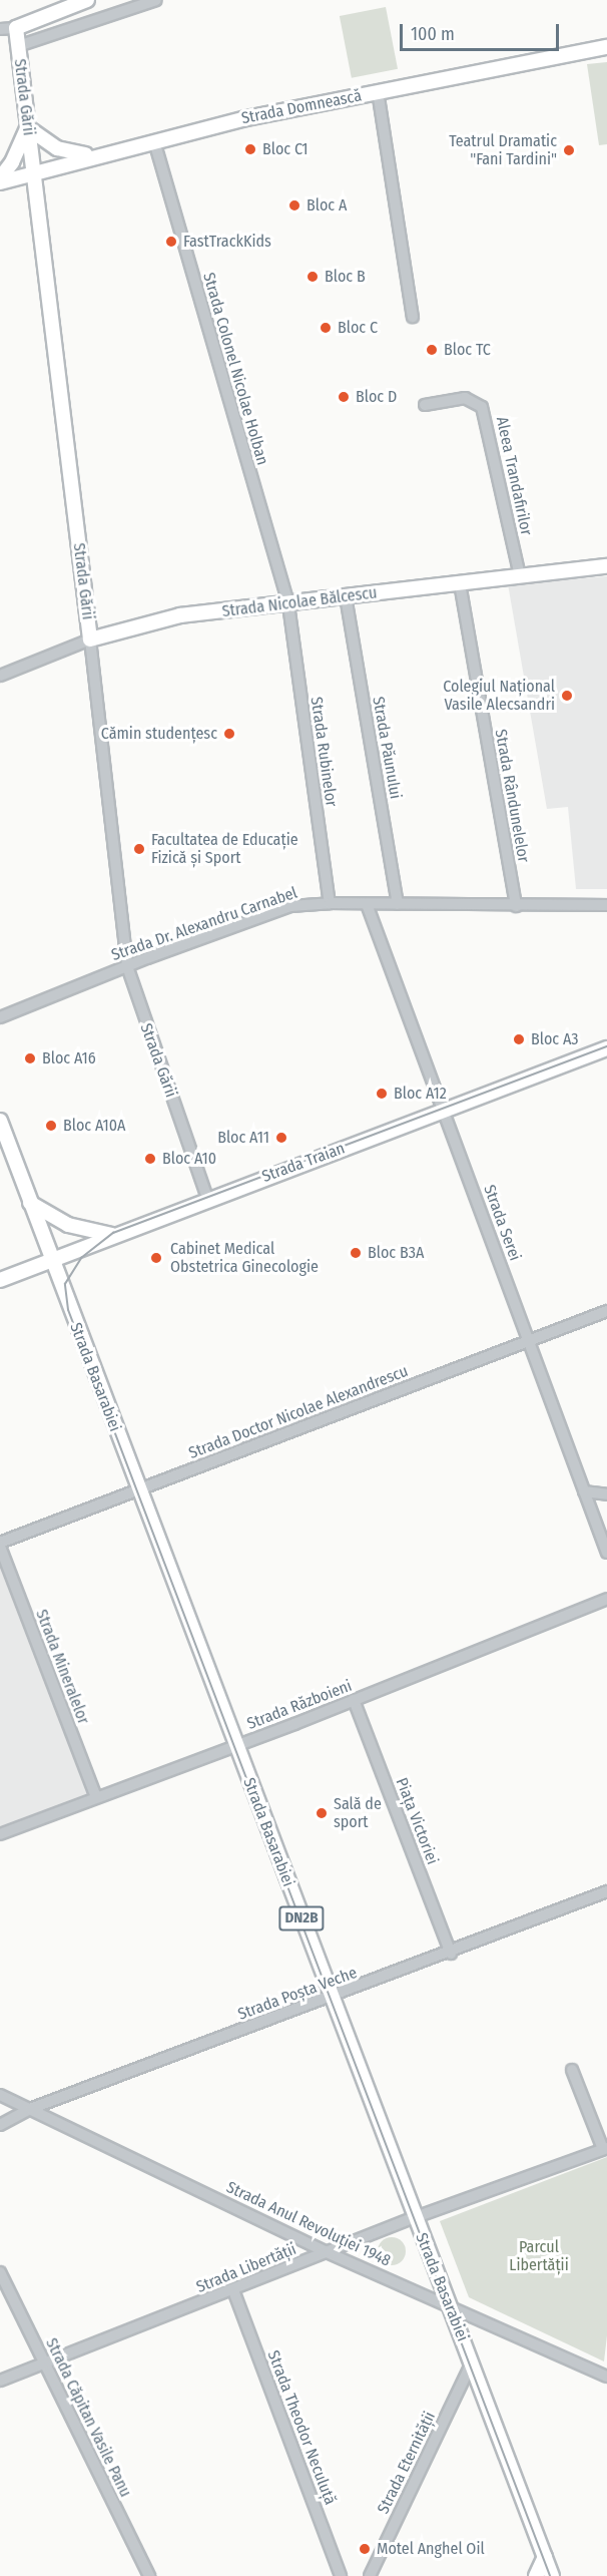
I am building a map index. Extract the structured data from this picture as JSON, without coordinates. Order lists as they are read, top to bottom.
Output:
{
  "streets": {
    "main road": [
      "Strada Gării",
      "Strada Domnească",
      "Strada Nicolae Bălcescu",
      "Strada Traian",
      "Strada Basarabiei",
      "DN2B"
    ],
    "street": [
      "Strada Colonel Nicolae Holban",
      "Aleea Trandafirilor",
      "Strada Păunului",
      "Strada Rubinelor",
      "Strada Rândunelelor",
      "Strada Dr. Alexandru Carnabel",
      "Strada Serei",
      "Strada Doctor Nicolae Alexandrescu",
      "Strada Mineralelor",
      "Strada Războieni",
      "Piața Victoriei",
      "Strada Poșta Veche",
      "Strada Anul Revoluției 1948",
      "Strada Libertății",
      "Strada Căpitan Vasile Panu",
      "Strada Theodor Neculuță",
      "Strada Eternității"
    ]
  },
  "crossings": [
    ["Strada Gării", "Strada Domnească"],
    ["Strada Gării", "Strada Nicolae Bălcescu"],
    ["Strada Gării", "Strada Dr. Alexandru Carnabel"],
    ["Strada Gării", "Strada Traian"],
    ["Strada Domnească", "Strada Colonel Nicolae Holban"],
    ["Strada Colonel Nicolae Holban", "Strada Nicolae Bălcescu"],
    ["Strada Colonel Nicolae Holban", "Strada Rubinelor"],
    ["Aleea Trandafirilor", "Strada Nicolae Bălcescu"],
    ["Strada Nicolae Bălcescu", "Strada Păunului"],
    ["Strada Nicolae Bălcescu", "Strada Rubinelor"],
    ["Strada Nicolae Bălcescu", "Strada Rândunelelor"],
    ["Strada Păunului", "Strada Dr. Alexandru Carnabel"],
    ["Strada Rubinelor", "Strada Dr. Alexandru Carnabel"],
    ["Strada Rândunelelor", "Strada Dr. Alexandru Carnabel"],
    ["Strada Dr. Alexandru Carnabel", "Strada Serei"],
    ["Strada Traian", "Strada Serei"],
    ["Strada Traian", "Strada Basarabiei"],
    ["Strada Serei", "Strada Doctor Nicolae Alexandrescu"],
    ["Strada Basarabiei", "Strada Doctor Nicolae Alexandrescu"],
    ["Strada Basarabiei", "Strada Războieni"],
    ["Strada Basarabiei", "Strada Poșta Veche"],
    ["Strada Basarabiei", "Strada Anul Revoluției 1948"],
    ["Strada Basarabiei", "Strada Libertății"],
    ["Strada Basarabiei", "Strada Eternității"],
    ["Strada Mineralelor", "Strada Războieni"],
    ["Strada Războieni", "Piața Victoriei"],
    ["Piața Victoriei", "Strada Poșta Veche"],
    ["Strada Poșta Veche", "Strada Anul Revoluției 1948"],
    ["Strada Anul Revoluției 1948", "Strada Libertății"],
    ["Strada Libertății", "Strada Căpitan Vasile Panu"],
    ["Strada Libertății", "Strada Theodor Neculuță"]
  ],
  "parks": ["Parcul Libertății"],
  "places": [
    "Bloc C1",
    "Teatrul Dramatic \"Fani Tardini\"",
    "Bloc A",
    "FastTrackKids",
    "Bloc B",
    "Bloc C",
    "Bloc TC",
    "Bloc D",
    "Colegiul Național Vasile Alecsandri",
    "Cămin studențesc",
    "Facultatea de Educație Fizică și Sport",
    "Bloc A3",
    "Bloc A16",
    "Bloc A12",
    "Bloc A10A",
    "Bloc A11",
    "Bloc A10",
    "Bloc B3A",
    "Cabinet Medical Obstetrica Ginecologie",
    "Sală de sport",
    "Motel Anghel Oil"
  ],
  "scale_bar": "100 m"
}
